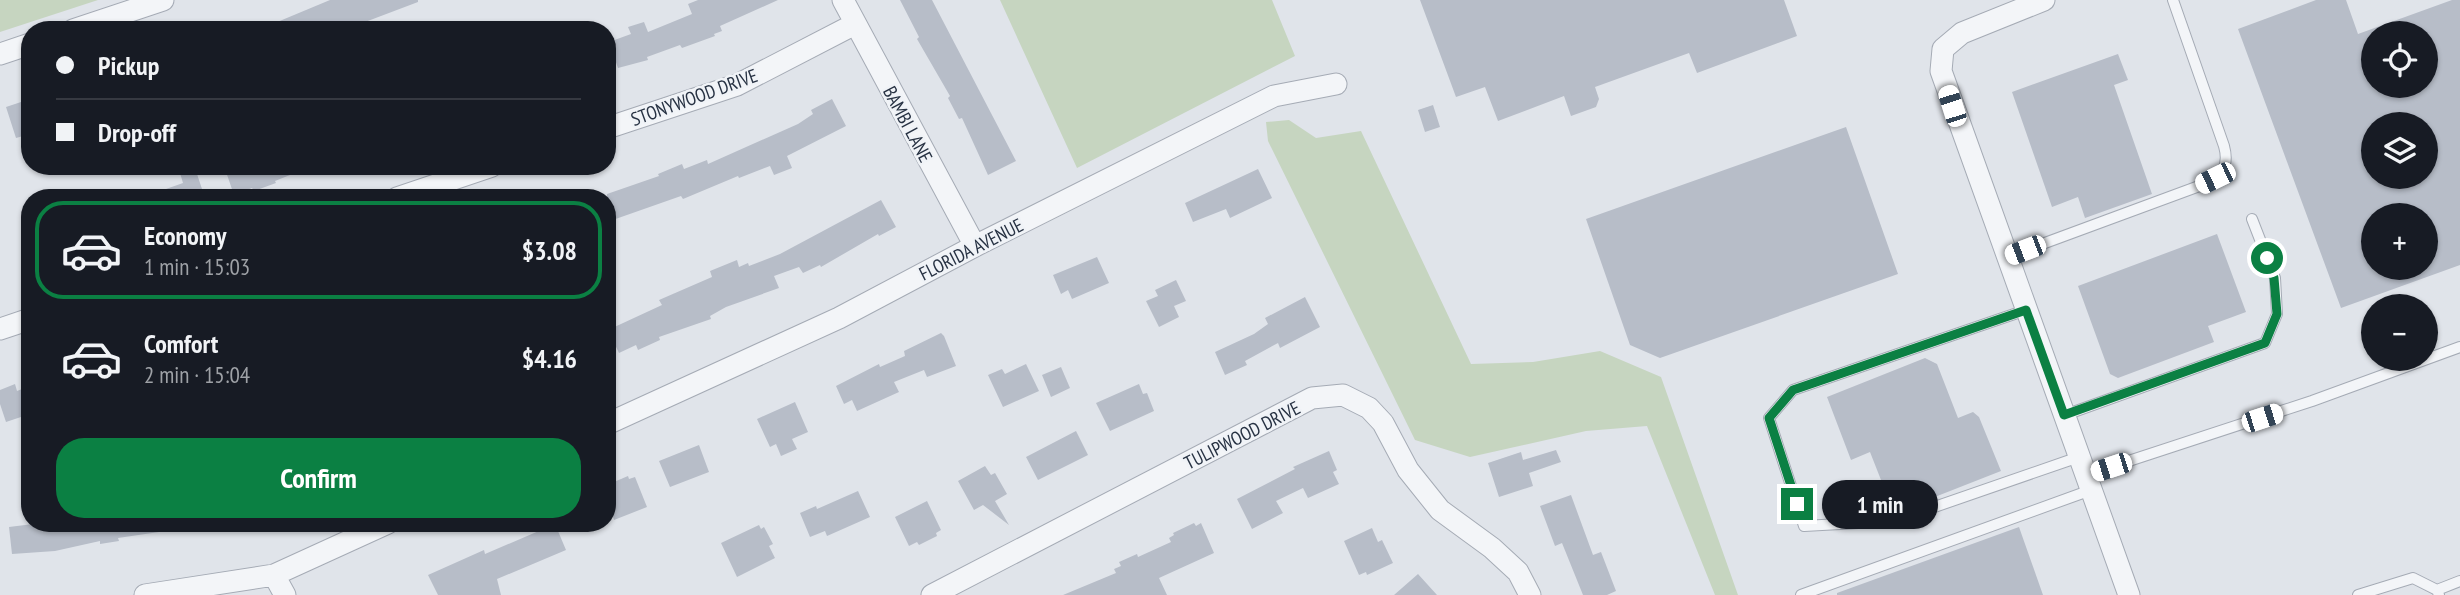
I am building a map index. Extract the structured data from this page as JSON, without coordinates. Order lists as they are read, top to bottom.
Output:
{
  "streets": {
    "street": [
      "STONYWOOD DRIVE",
      "BAMBI LANE",
      "FLORIDA AVENUE",
      "TULIPWOOD DRIVE"
    ]
  },
  "crossings": [
    ["STONYWOOD DRIVE", "BAMBI LANE"],
    ["BAMBI LANE", "FLORIDA AVENUE"]
  ],
  "page": {
    "map_buttons": ["+", "−"],
    "banner": ["Pickup", "Drop-off"],
    "list": [
      {
        "name": "Economy",
        "note": "1 min · 15:03",
        "value": "$3.08"
      },
      {
        "name": "Comfort",
        "note": "2 min · 15:04",
        "value": "$4.16"
      }
    ],
    "buttons": "Confirm",
    "bubble": "1 min"
  }
}
